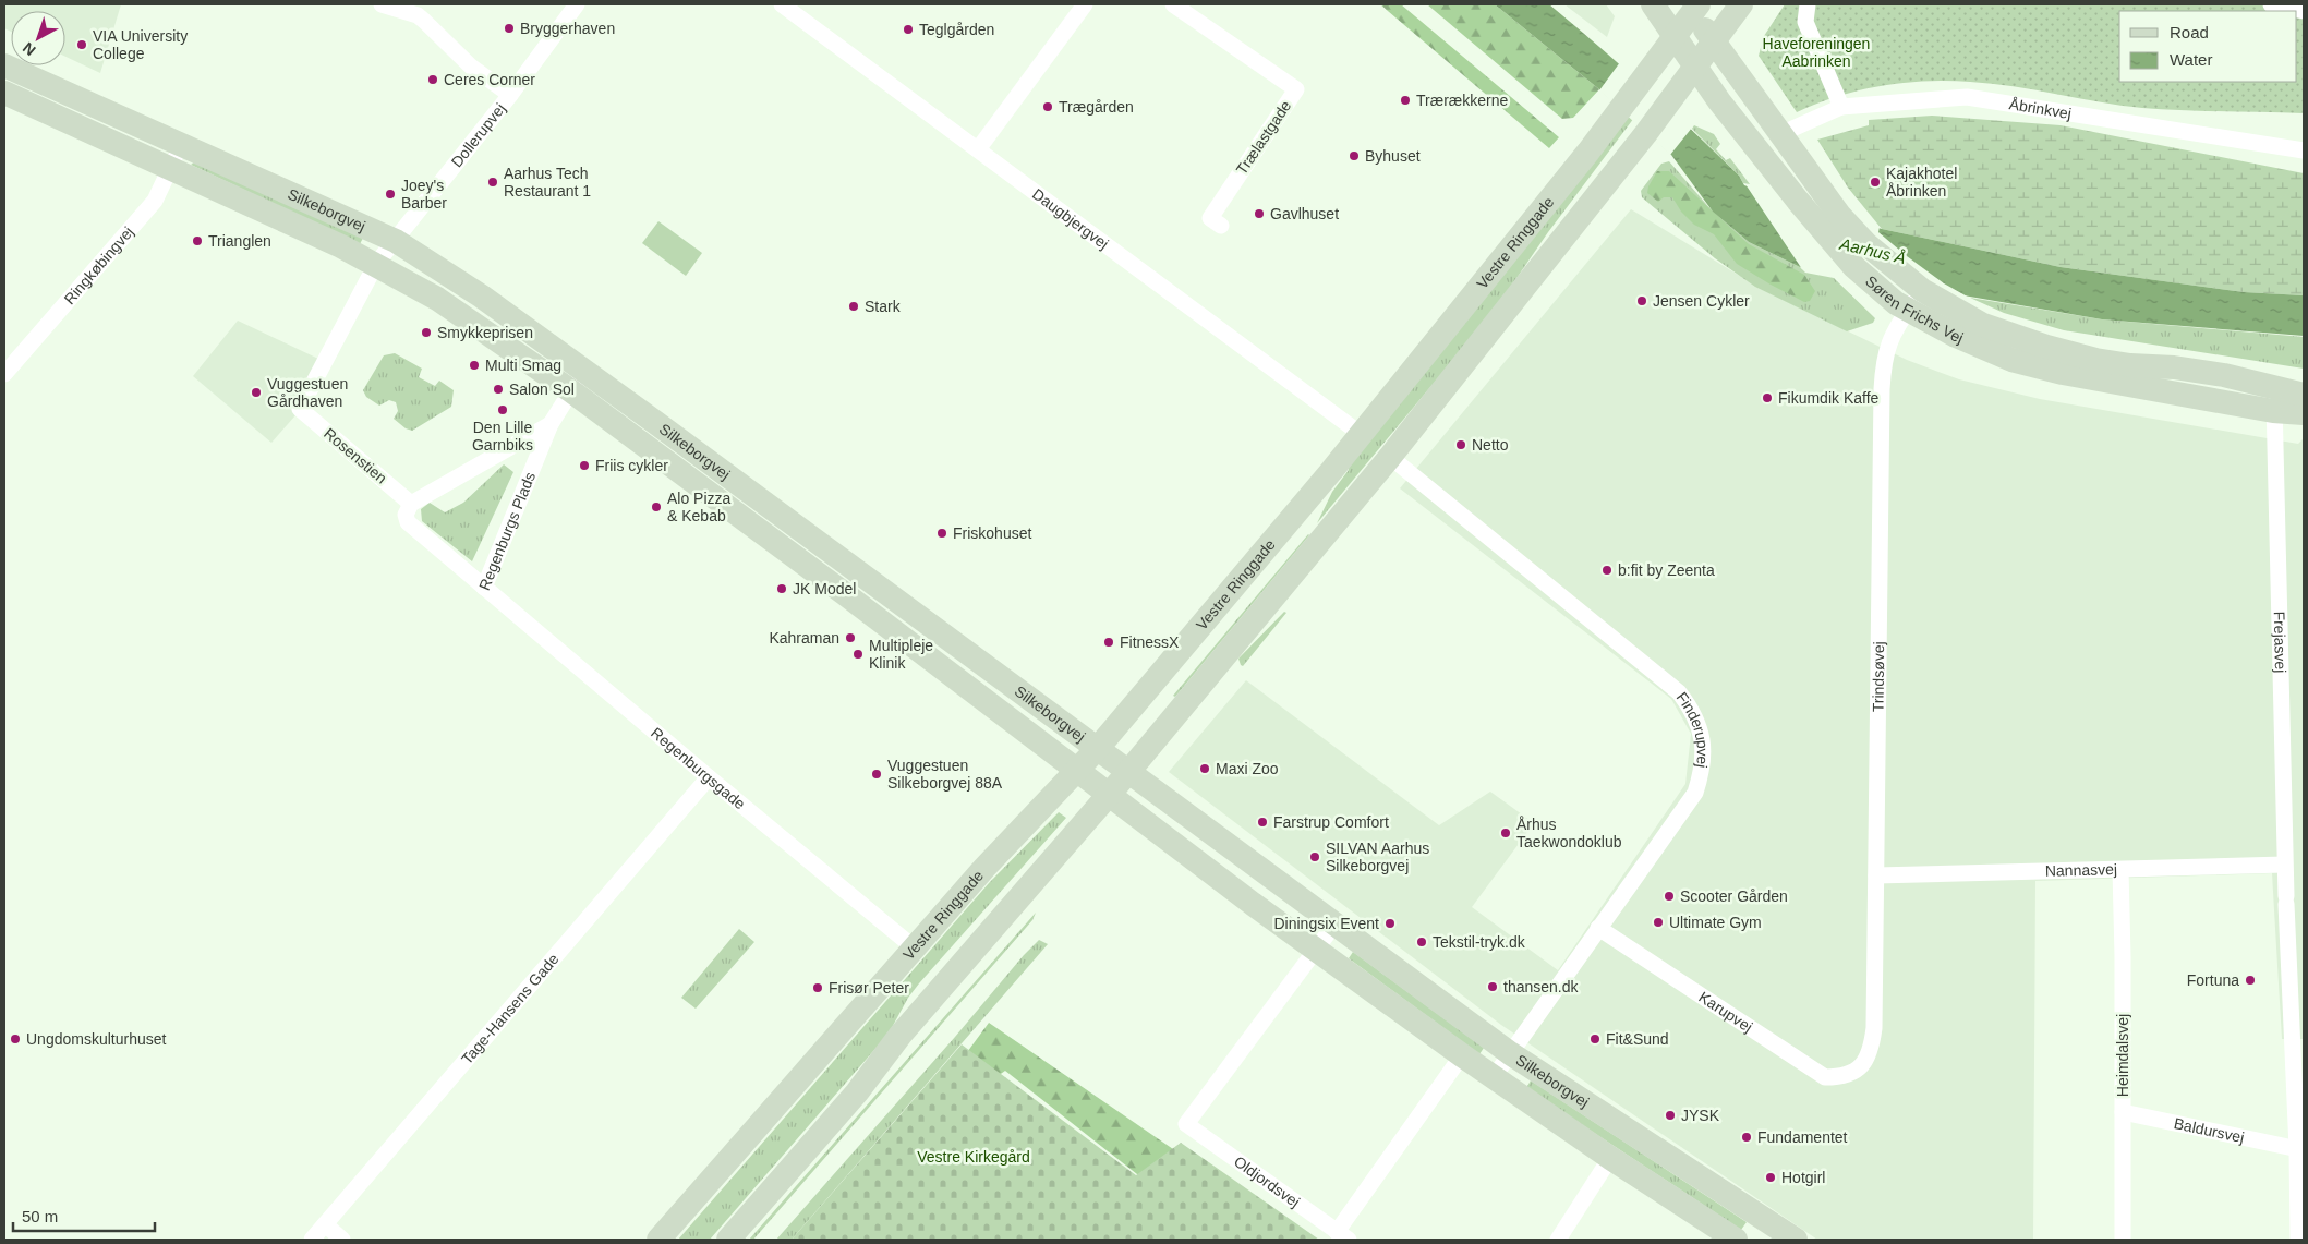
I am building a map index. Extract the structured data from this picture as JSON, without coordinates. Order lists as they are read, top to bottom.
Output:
{
  "streets": {
    "street": [
      "Åbrinkvej",
      "Dollerupvej",
      "Trælastgade",
      "Silkeborgvej",
      "Daugbjergvej",
      "Vestre Ringgade",
      "Ringkøbingvej",
      "Søren Frichs Vej",
      "Rosenstien",
      "Regenburgs Plads",
      "Frejasvej",
      "Trindsøvej",
      "Finderupvej",
      "Regenburgsgade",
      "Nannasvej",
      "Tage-Hansens Gade",
      "Karupvej",
      "Heimdalsvej",
      "Baldursvej",
      "Oldjordsvej"
    ]
  },
  "crossings": [
    ["Åbrinkvej", "Søren Frichs Vej"],
    ["Dollerupvej", "Silkeborgvej"],
    ["Dollerupvej", "Rosenstien"],
    ["Silkeborgvej", "Vestre Ringgade"],
    ["Silkeborgvej", "Ringkøbingvej"],
    ["Silkeborgvej", "Rosenstien"],
    ["Silkeborgvej", "Regenburgs Plads"],
    ["Silkeborgvej", "Finderupvej"],
    ["Silkeborgvej", "Oldjordsvej"],
    ["Daugbjergvej", "Vestre Ringgade"],
    ["Vestre Ringgade", "Søren Frichs Vej"],
    ["Vestre Ringgade", "Regenburgsgade"],
    ["Søren Frichs Vej", "Frejasvej"],
    ["Søren Frichs Vej", "Trindsøvej"],
    ["Rosenstien", "Regenburgs Plads"],
    ["Regenburgs Plads", "Regenburgsgade"],
    ["Frejasvej", "Nannasvej"],
    ["Frejasvej", "Baldursvej"],
    ["Trindsøvej", "Nannasvej"],
    ["Trindsøvej", "Karupvej"],
    ["Finderupvej", "Karupvej"],
    ["Regenburgsgade", "Tage-Hansens Gade"],
    ["Nannasvej", "Heimdalsvej"],
    ["Heimdalsvej", "Baldursvej"]
  ],
  "water": ["Aarhus Å"],
  "parks": ["Haveforeningen Aabrinken", "Vestre Kirkegård"],
  "places": [
    "Bryggerhaven",
    "Teglgården",
    "VIA University College",
    "Ceres Corner",
    "Trærækkerne",
    "Trægården",
    "Byhuset",
    "Aarhus Tech Restaurant 1",
    "Kajakhotel Åbrinken",
    "Joey's Barber",
    "Gavlhuset",
    "Trianglen",
    "Jensen Cykler",
    "Stark",
    "Smykkeprisen",
    "Multi Smag",
    "Salon Sol",
    "Vuggestuen Gårdhaven",
    "Fikumdik Kaffe",
    "Den Lille Garnbiks",
    "Netto",
    "Friis cykler",
    "Alo Pizza & Kebab",
    "Friskohuset",
    "b:fit by Zeenta",
    "JK Model",
    "Kahraman",
    "FitnessX",
    "Multipleje Klinik",
    "Maxi Zoo",
    "Vuggestuen Silkeborgvej 88A",
    "Farstrup Comfort",
    "Århus Taekwondoklub",
    "SILVAN Aarhus Silkeborgvej",
    "Scooter Gården",
    "Ultimate Gym",
    "Diningsix Event",
    "Tekstil-tryk.dk",
    "Fortuna",
    "thansen.dk",
    "Frisør Peter",
    "Ungdomskulturhuset",
    "Fit&Sund",
    "JYSK",
    "Fundamentet",
    "Hotgirl"
  ],
  "legend": ["Road", "Water"],
  "scale_bar": "50 m",
  "north": "bottom left"
}
